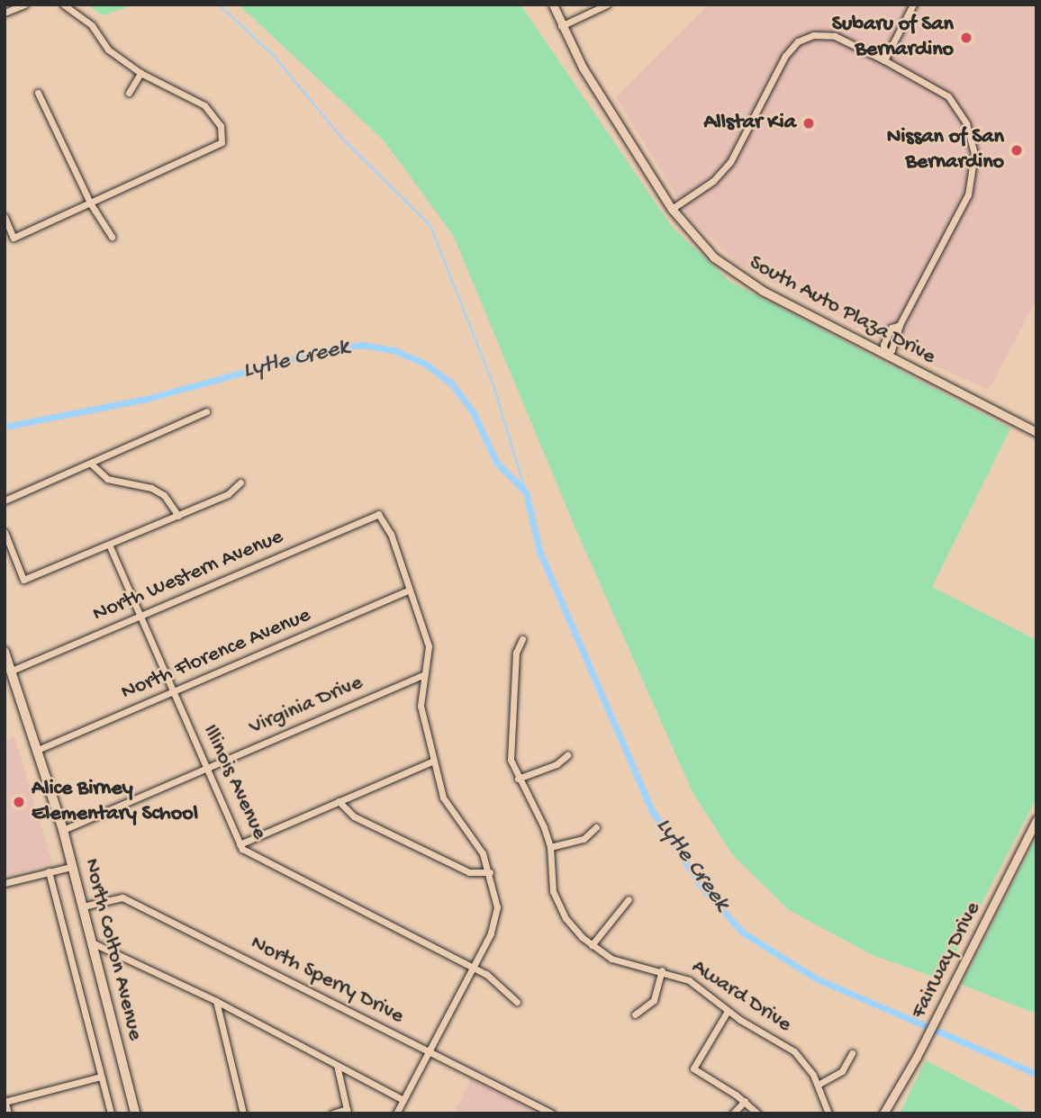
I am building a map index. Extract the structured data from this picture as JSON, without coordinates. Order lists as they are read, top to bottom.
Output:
{
  "streets": {
    "main road": ["North Colton Avenue"],
    "street": [
      "South Auto Plaza Drive",
      "North Western Avenue",
      "North Florence Avenue",
      "Virginia Drive",
      "Illinois Avenue",
      "Fairway Drive",
      "North Sperry Drive",
      "Award Drive"
    ]
  },
  "crossings": [
    ["North Western Avenue", "North Florence Avenue"],
    ["North Western Avenue", "Illinois Avenue"],
    ["North Western Avenue", "North Colton Avenue"],
    ["North Florence Avenue", "Illinois Avenue"],
    ["North Florence Avenue", "North Colton Avenue"],
    ["Virginia Drive", "Illinois Avenue"],
    ["Virginia Drive", "North Colton Avenue"],
    ["North Colton Avenue", "North Sperry Drive"]
  ],
  "water": ["Lytle Creek"],
  "places": [
    "Subaru of San Bernardino",
    "Allstar Kia",
    "Nissan of San Bernardino",
    "Alice Birney Elementary School"
  ]
}
